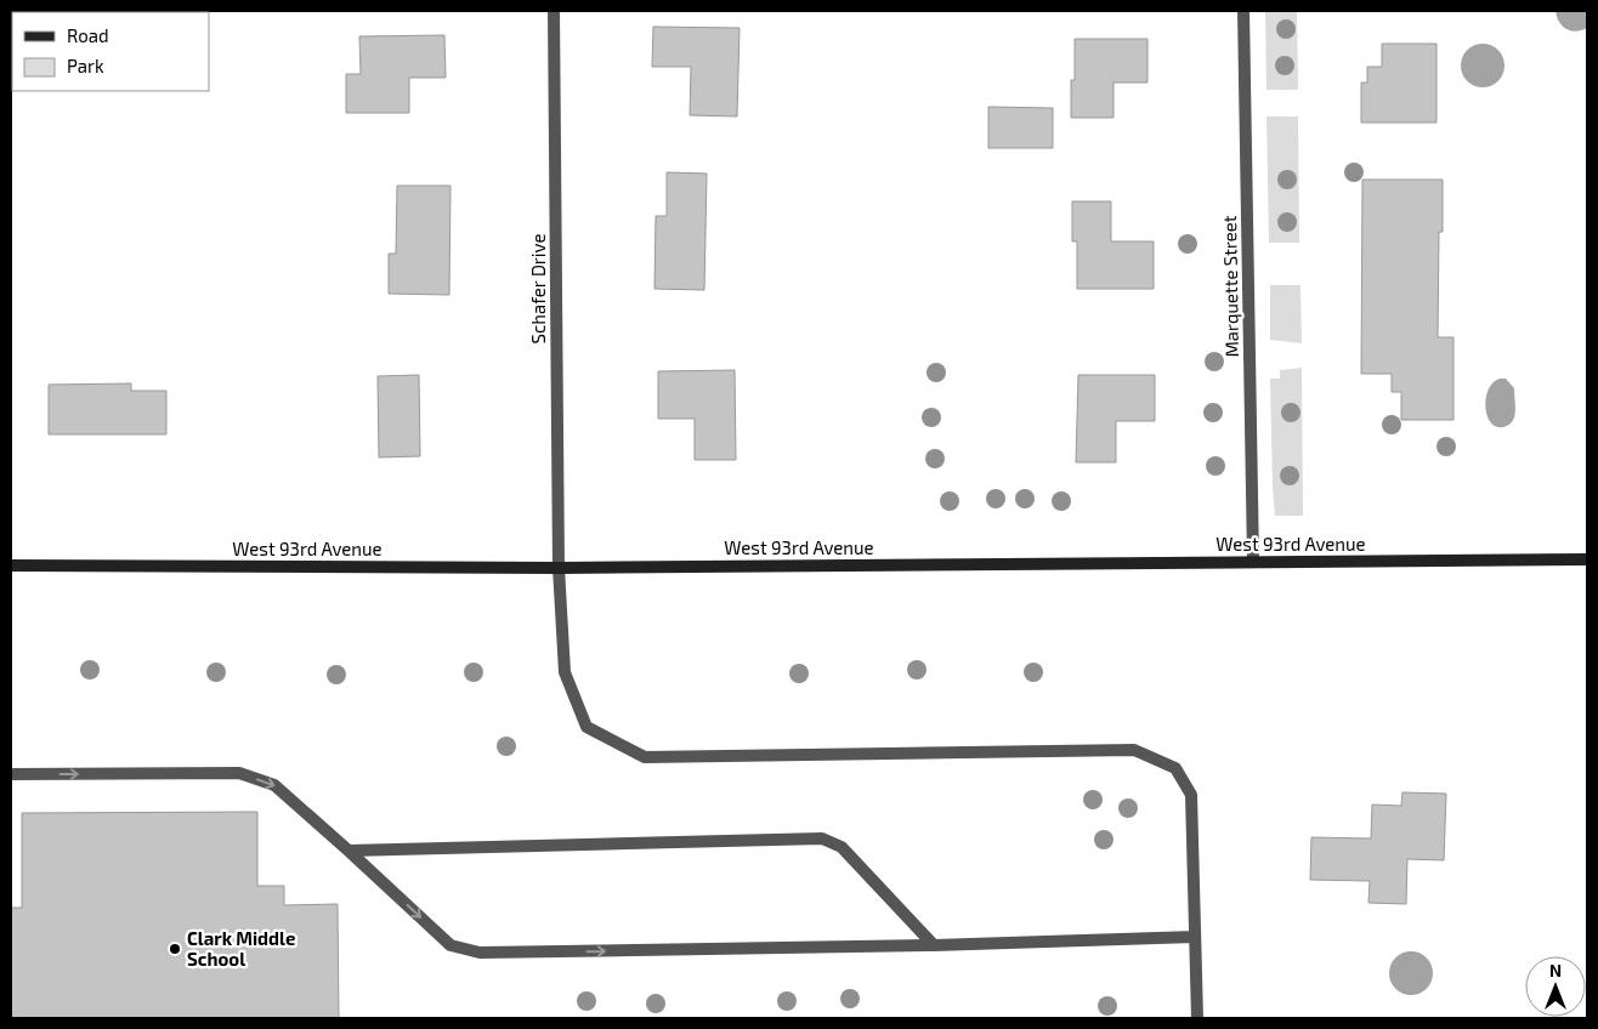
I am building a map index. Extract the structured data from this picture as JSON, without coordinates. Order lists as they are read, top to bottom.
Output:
{
  "streets": {
    "street": ["Marquette Street", "Schafer Drive", "West 93rd Avenue"]
  },
  "crossings": [
    ["Marquette Street", "West 93rd Avenue"],
    ["Schafer Drive", "West 93rd Avenue"]
  ],
  "places": ["Clark Middle School"],
  "legend": ["Road", "Park"],
  "north": "top"
}
